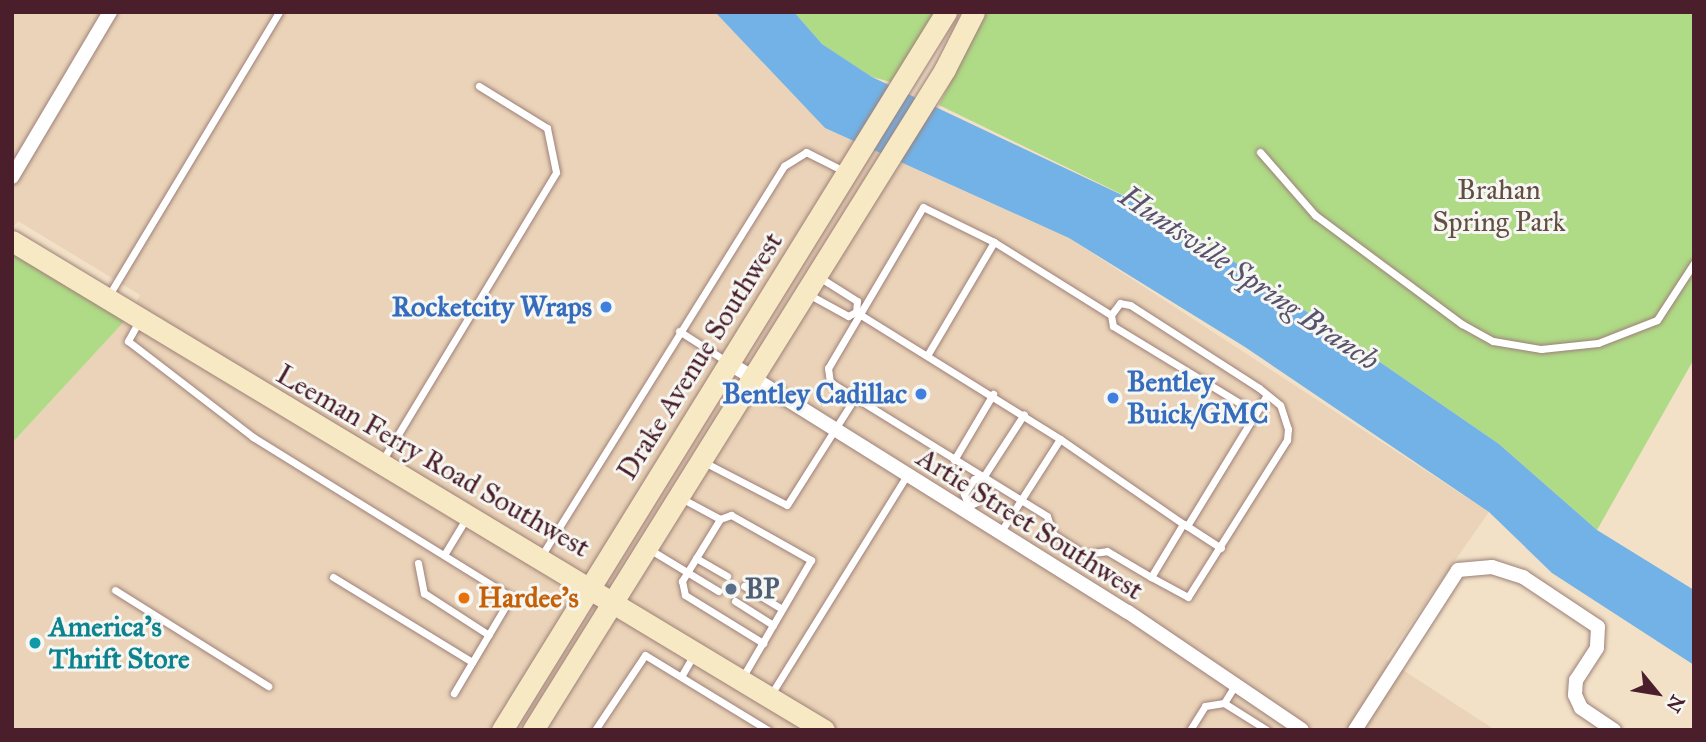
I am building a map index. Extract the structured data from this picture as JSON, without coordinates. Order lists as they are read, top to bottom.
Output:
{
  "streets": {
    "street": ["Drake Avenue Southwest", "Leeman Ferry Road Southwest", "Artie Street Southwest"]
  },
  "crossings": [
    ["Drake Avenue Southwest", "Leeman Ferry Road Southwest"],
    ["Drake Avenue Southwest", "Artie Street Southwest"]
  ],
  "water": ["Huntsville Spring Branch"],
  "parks": ["Brahan Spring Park"],
  "places": [
    "Rocketcity Wraps",
    "Bentley Cadillac",
    "Bentley Buick/GMC",
    "BP",
    "Hardee's",
    "America's Thrift Store"
  ],
  "north": "bottom right"
}
